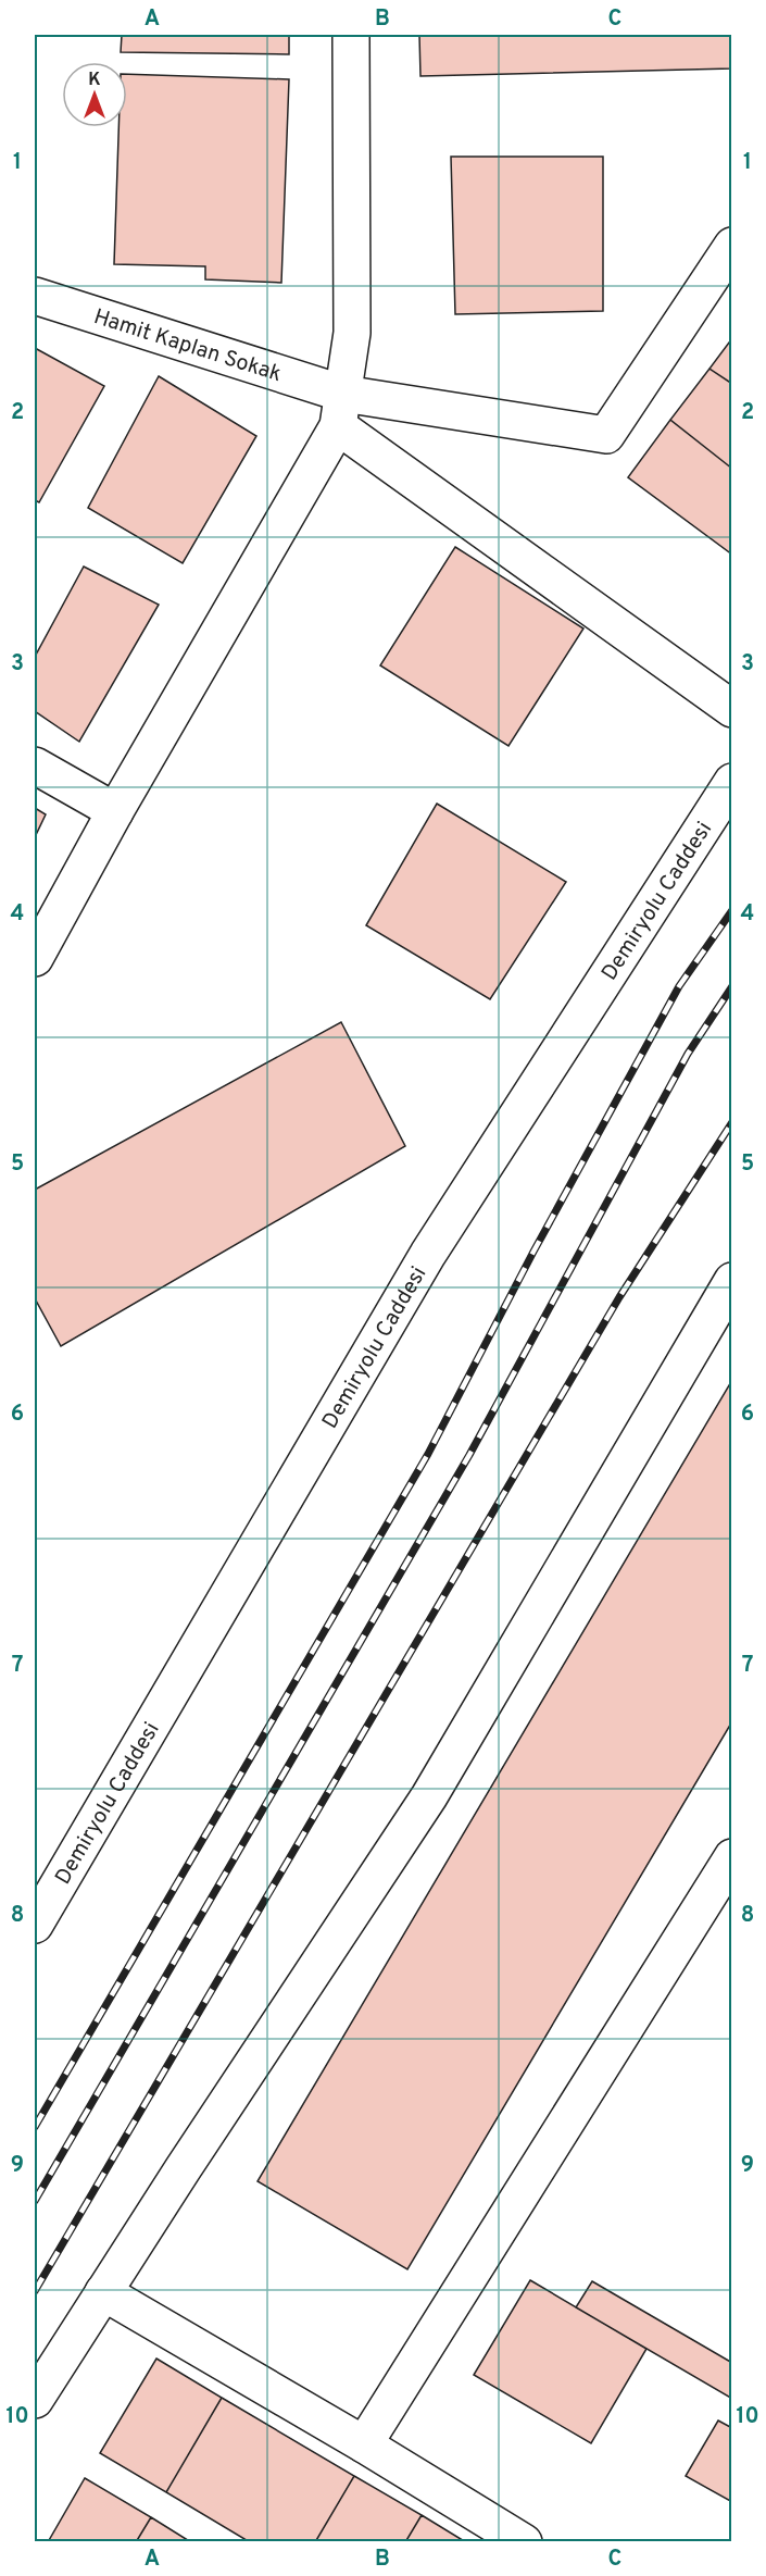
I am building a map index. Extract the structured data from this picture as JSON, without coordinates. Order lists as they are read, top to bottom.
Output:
{
  "streets": {
    "street": ["Hamit Kaplan Sokak", "Demiryolu Caddesi"]
  },
  "north": "top",
  "grid": {
    "columns": ["A", "B", "C"],
    "rows": [
      "1",
      "2",
      "3",
      "4",
      "5",
      "6",
      "7",
      "8",
      "9",
      "10"
    ]
  }
}
